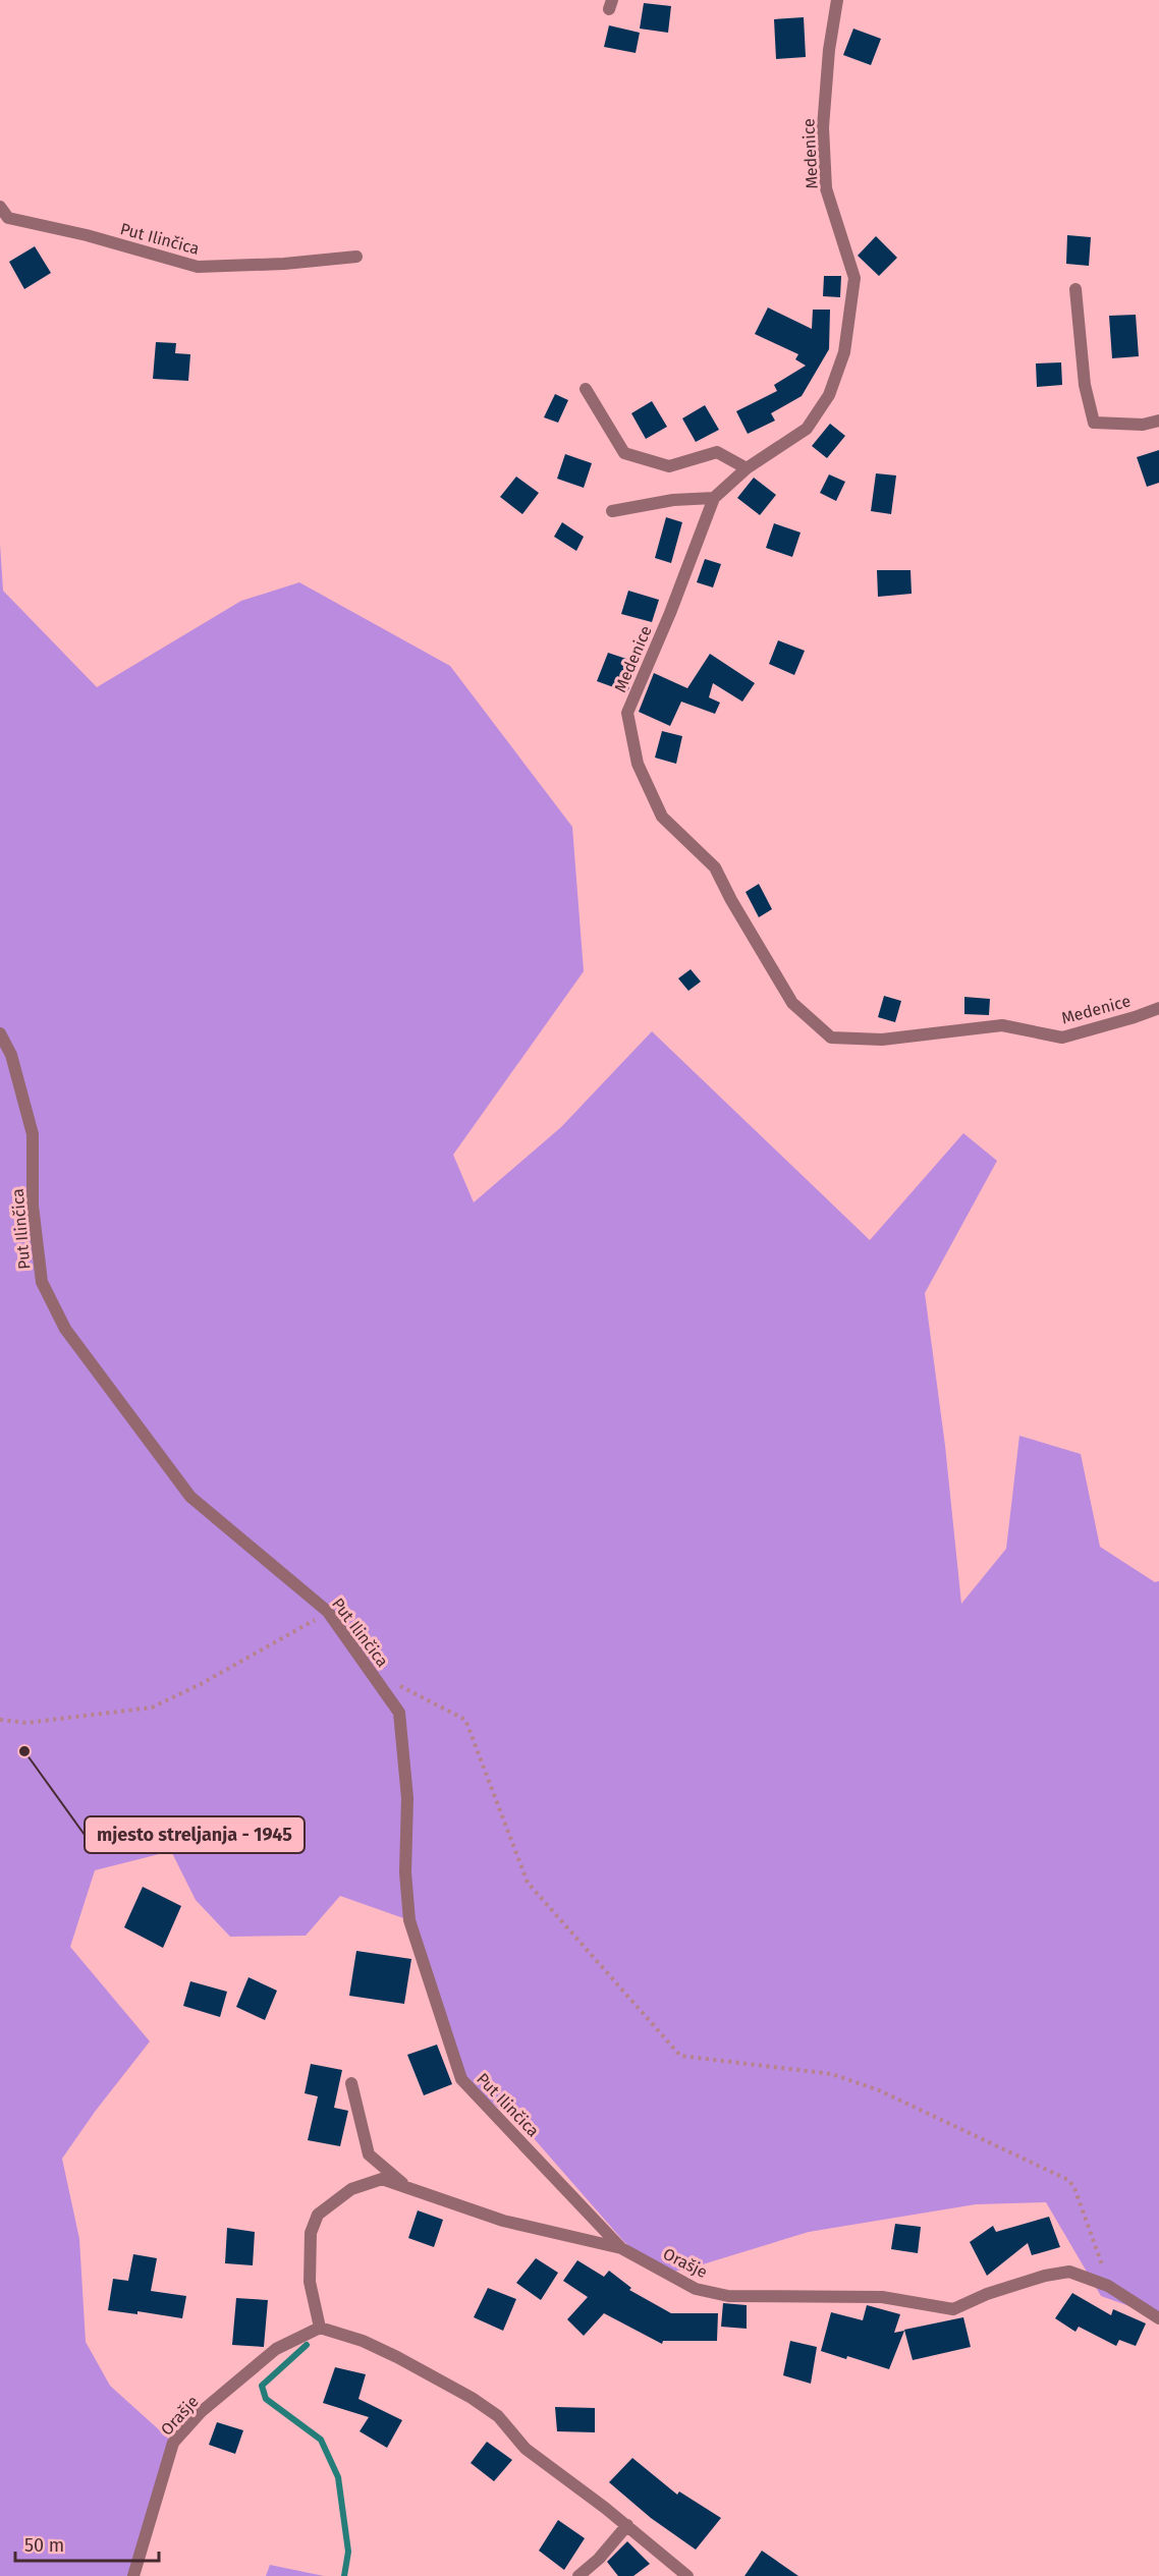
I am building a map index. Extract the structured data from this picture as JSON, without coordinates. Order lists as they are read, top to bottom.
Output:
{
  "streets": {
    "street": ["Medenice", "Put Ilinčica", "Orašje"]
  },
  "crossings": [
    ["Put Ilinčica", "Orašje"]
  ],
  "places": ["mjesto streljanja - 1945"],
  "scale_bar": "50 m"
}
